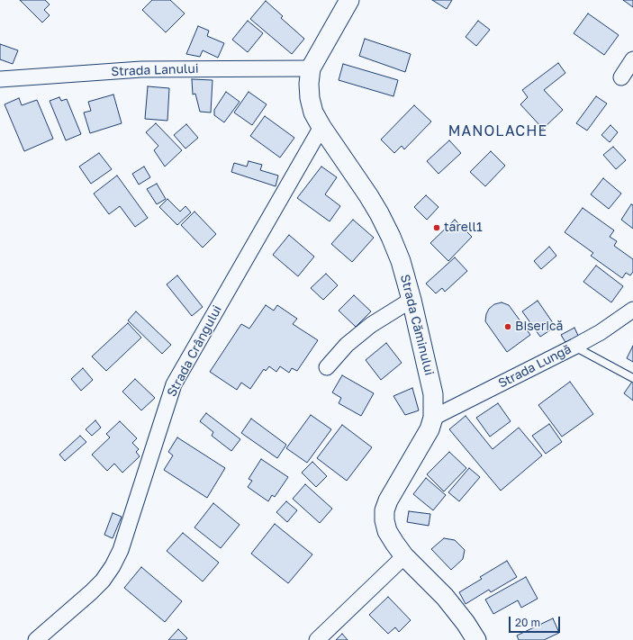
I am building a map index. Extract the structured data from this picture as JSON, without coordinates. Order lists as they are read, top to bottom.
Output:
{
  "streets": {
    "street": [
      "Strada Lanului",
      "Strada Căminului",
      "Strada Crângului",
      "Strada Lungă"
    ]
  },
  "crossings": [
    ["Strada Lanului", "Strada Căminului"],
    ["Strada Căminului", "Strada Crângului"],
    ["Strada Căminului", "Strada Lungă"]
  ],
  "districts": ["MANOLACHE"],
  "places": ["tarell1", "Biserică"],
  "scale_bar": "20 m"
}
